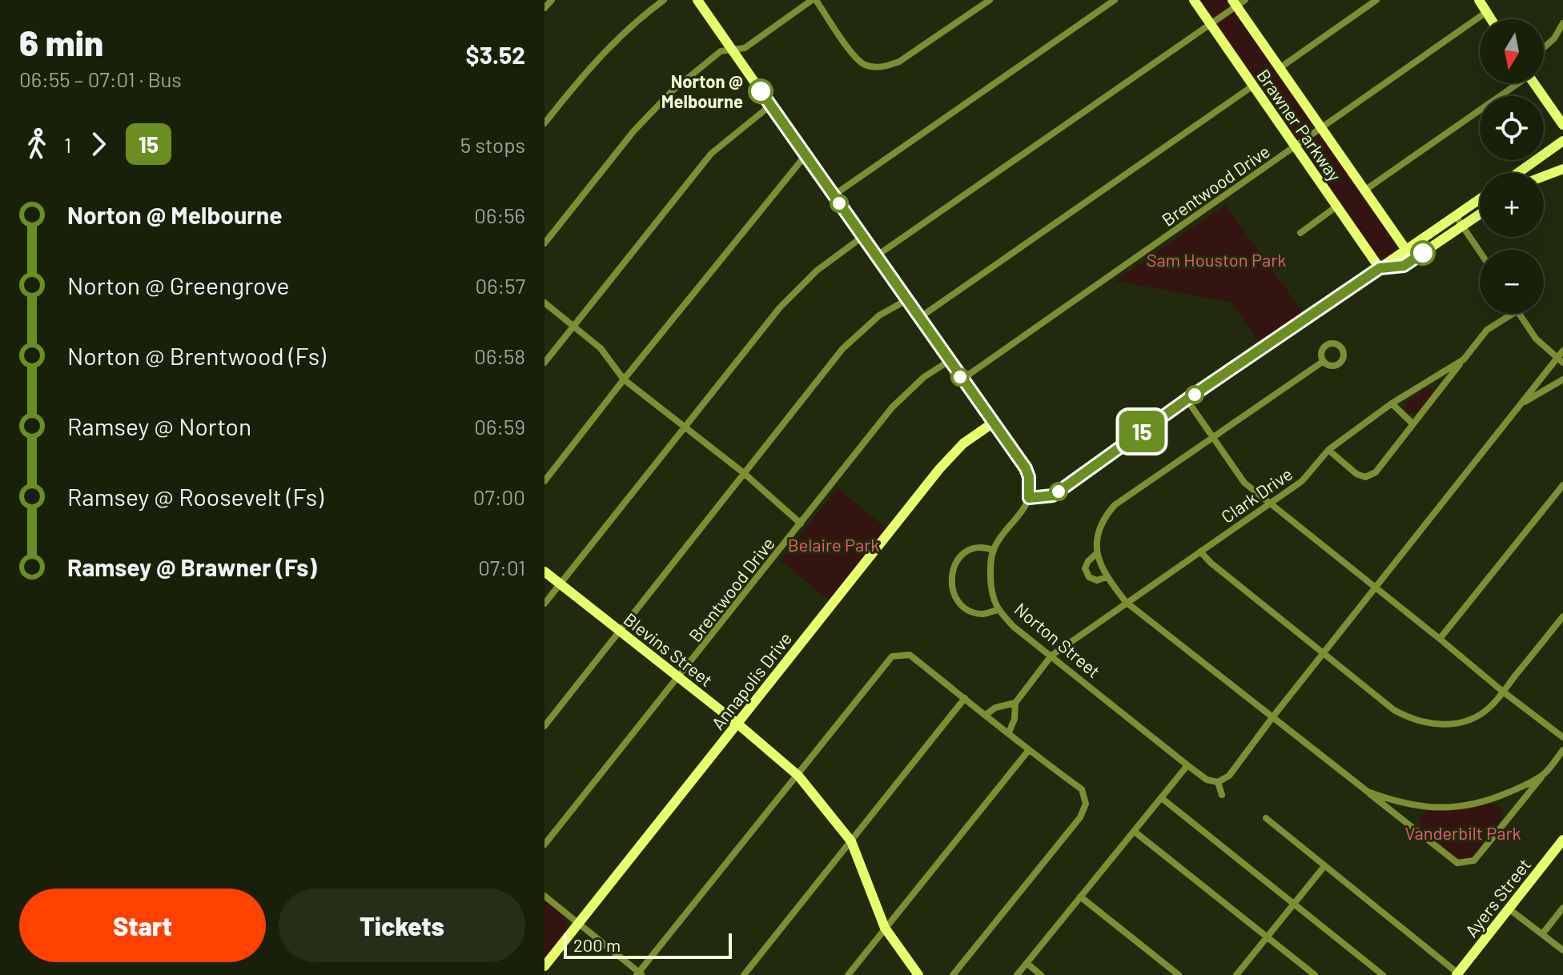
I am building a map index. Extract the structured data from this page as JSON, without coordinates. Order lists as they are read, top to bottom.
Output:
{
  "streets": {
    "street": [
      "Brawner Parkway",
      "Brentwood Drive",
      "Clark Drive",
      "Norton Street",
      "Blevins Street",
      "Annapolis Drive",
      "Ayers Street"
    ]
  },
  "crossings": [
    ["Brawner Parkway", "Brentwood Drive"],
    ["Brentwood Drive", "Blevins Street"],
    ["Clark Drive", "Norton Street"],
    ["Blevins Street", "Annapolis Drive"]
  ],
  "parks": ["Sam Houston Park", "Belaire Park", "Vanderbilt Park"],
  "places": ["Norton @ Melbourne"],
  "lines": ["bus line 15"],
  "scale_bar": "200 m",
  "north": "bottom",
  "page": {
    "heading": ["6 min", "06:55 – 07:01 · Bus", "$3.52"],
    "on_map": "15",
    "map_buttons": ["+", "−"],
    "legs": ["1", "15", "5 stops"],
    "list": [
      {
        "name": "Norton @ Melbourne",
        "value": "06:56"
      },
      {
        "name": "Norton @ Greengrove",
        "value": "06:57"
      },
      {
        "name": "Norton @ Brentwood (Fs)",
        "value": "06:58"
      },
      {
        "name": "Ramsey @ Norton",
        "value": "06:59"
      },
      {
        "name": "Ramsey @ Roosevelt (Fs)",
        "value": "07:00"
      },
      {
        "name": "Ramsey @ Brawner (Fs)",
        "value": "07:01"
      }
    ],
    "buttons": ["Start", "Tickets"],
    "scale": "200 m"
  }
}
